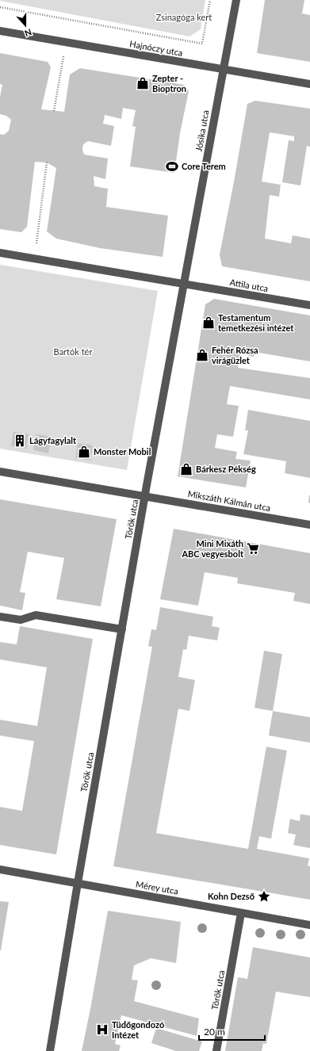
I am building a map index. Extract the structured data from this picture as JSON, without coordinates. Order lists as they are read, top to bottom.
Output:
{
  "streets": {
    "street": [
      "Hajnóczy utca",
      "Jósika utca",
      "Attila utca",
      "Mikszáth Kálmán utca",
      "Török utca",
      "Mérey utca"
    ]
  },
  "crossings": [
    ["Hajnóczy utca", "Jósika utca"],
    ["Jósika utca", "Attila utca"],
    ["Mikszáth Kálmán utca", "Török utca"],
    ["Török utca", "Mérey utca"]
  ],
  "parks": ["Zsinagóga kert", "Bartók tér"],
  "places": {
    "shop": [
      "Zepter - Bioptron",
      "Testamentum temetkezési intézet",
      "Fehér Rózsa virágüzlet",
      "Monster Mobil",
      "Bárkesz Pékség"
    ],
    "sports": ["Core Terem"],
    "building": ["Lágyfagylalt"],
    "supermarket": ["Mini Mixáth ABC vegyesbolt"],
    "place": ["Kohn Dezső"],
    "hospital": ["Tüdőgondozó Intézet"]
  },
  "scale_bar": "20 m",
  "north": "bottom"
}
